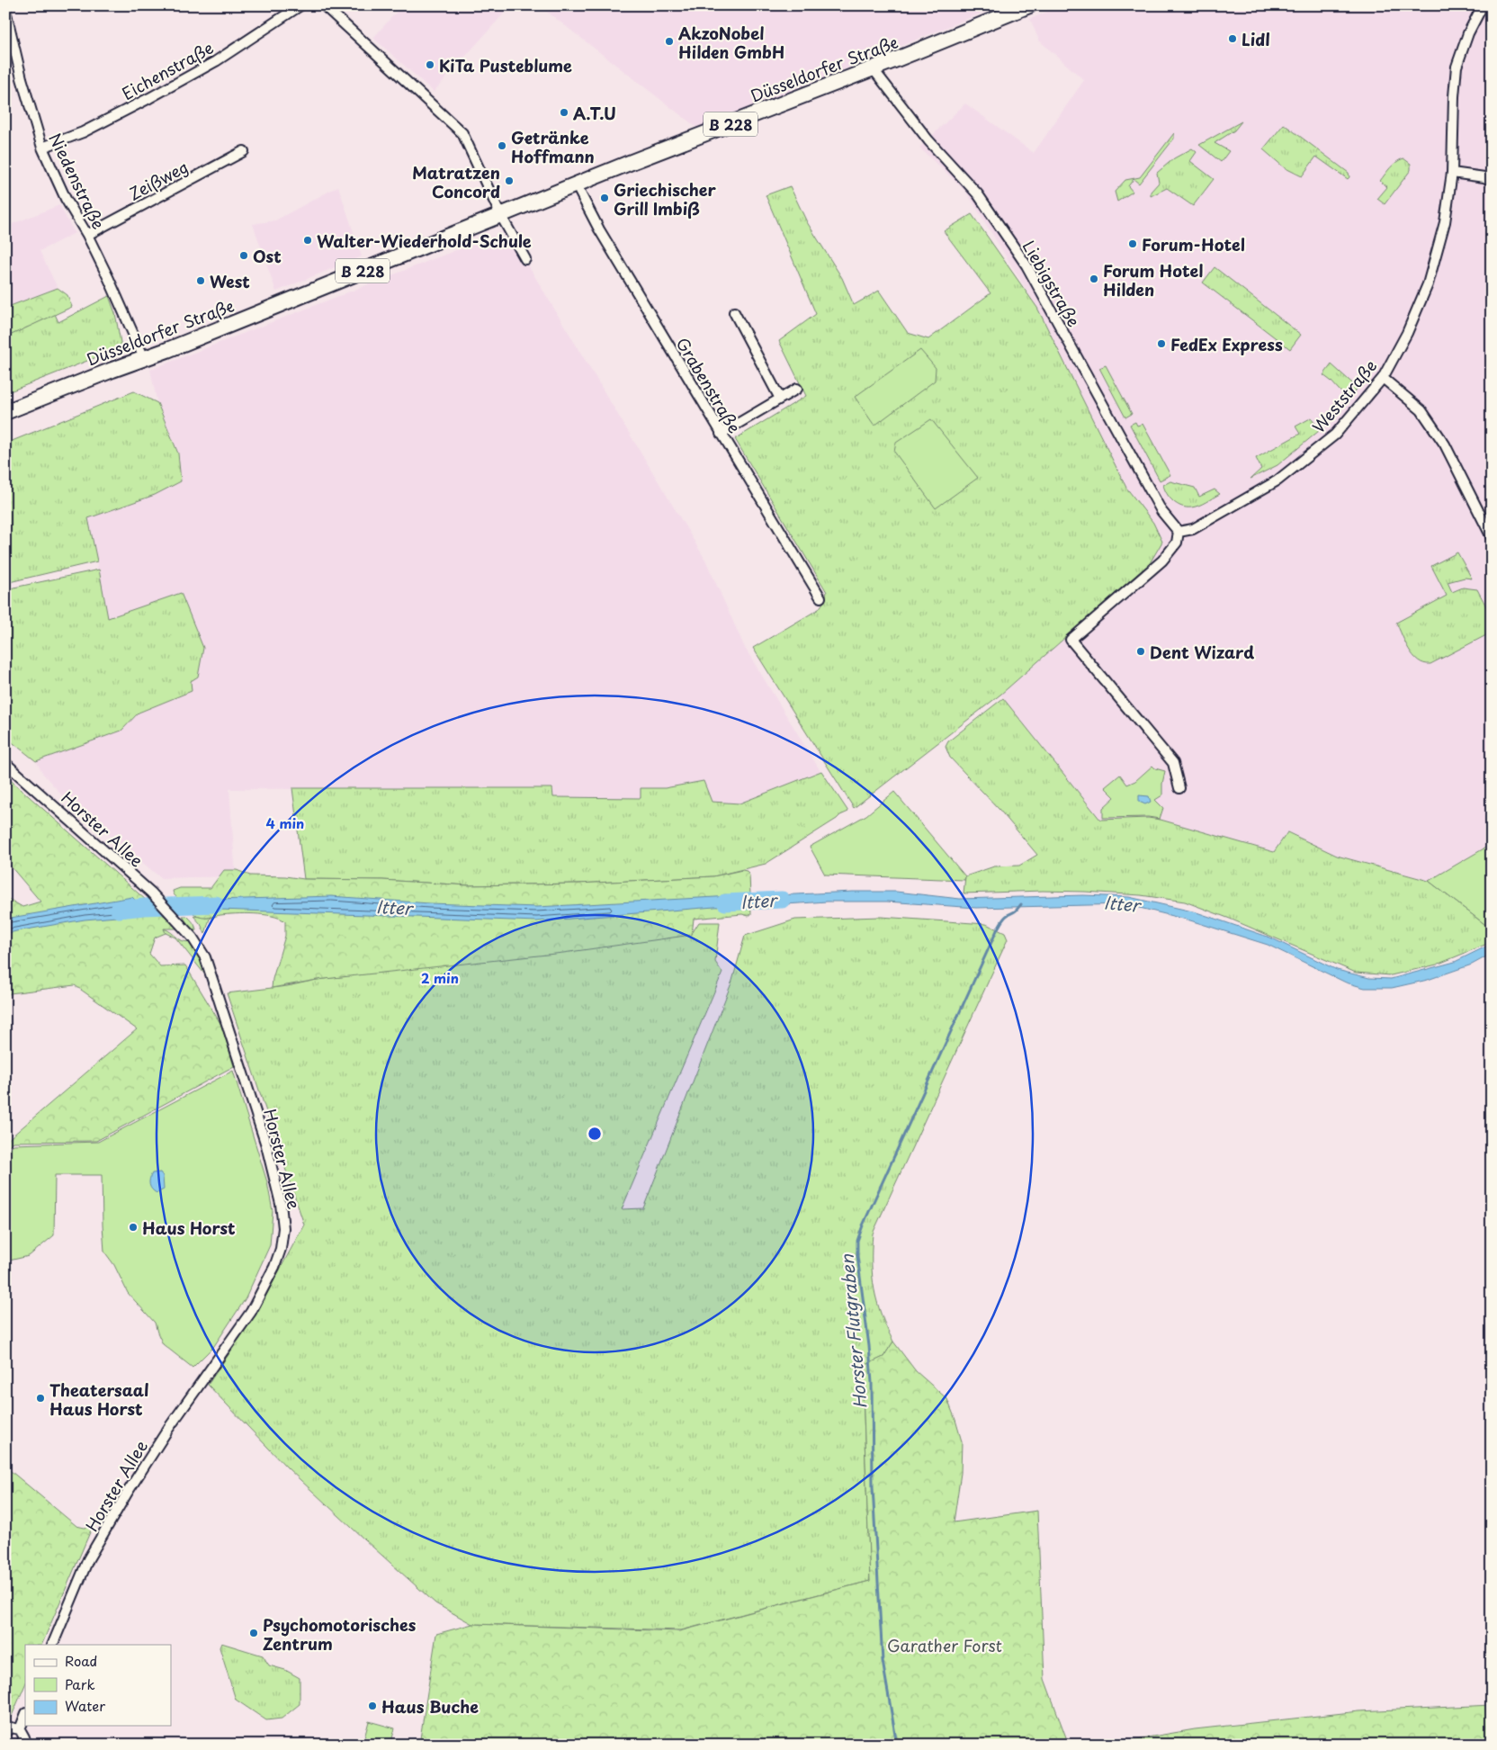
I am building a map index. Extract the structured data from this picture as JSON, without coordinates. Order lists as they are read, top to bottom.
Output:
{
  "streets": {
    "main road": ["Düsseldorfer Straße", "B 228"],
    "street": [
      "Eichenstraße",
      "Zeißweg",
      "Niedenstraße",
      "Liebigstraße",
      "Grabenstraße",
      "Weststraße",
      "Horster Allee"
    ]
  },
  "crossings": [
    ["Düsseldorfer Straße", "Niedenstraße"],
    ["Düsseldorfer Straße", "Liebigstraße"],
    ["Düsseldorfer Straße", "Grabenstraße"],
    ["Eichenstraße", "Niedenstraße"],
    ["Zeißweg", "Niedenstraße"],
    ["Liebigstraße", "Weststraße"]
  ],
  "water": ["Itter", "Horster Flutgraben"],
  "parks": ["Garather Forst"],
  "places": [
    "Lidl",
    "AkzoNobel Hilden GmbH",
    "KiTa Pusteblume",
    "A.T.U",
    "Getränke Hoffmann",
    "Matratzen Concord",
    "Griechischer Grill Imbiß",
    "Walter-Wiederhold-Schule",
    "Forum-Hotel",
    "Ost",
    "Forum Hotel Hilden",
    "West",
    "FedEx Express",
    "Dent Wizard",
    "Haus Horst",
    "Theatersaal Haus Horst",
    "Psychomotorisches Zentrum",
    "Haus Buche"
  ],
  "legend": ["Road", "Park", "Water"],
  "rings": ["4 min", "2 min"]
}
